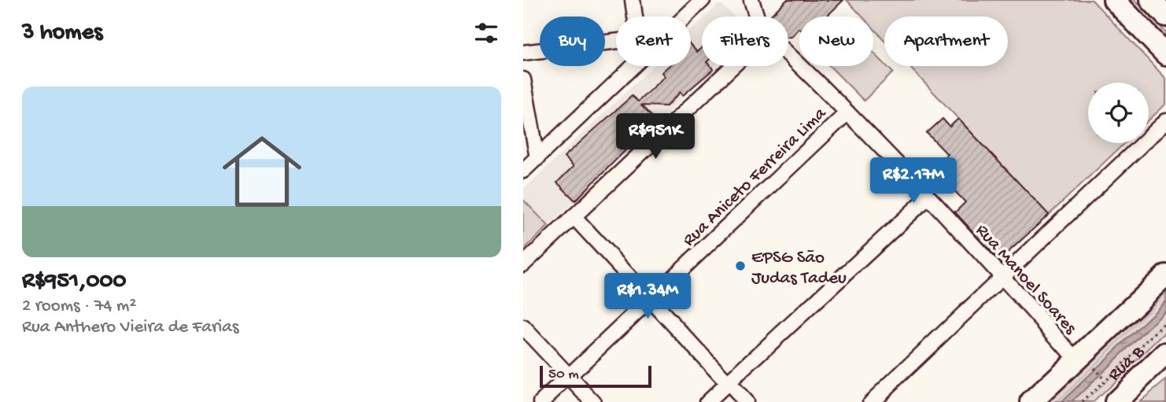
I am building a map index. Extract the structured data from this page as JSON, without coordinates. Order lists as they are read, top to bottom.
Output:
{
  "streets": {
    "main road": ["Rua B"],
    "street": ["Rua Aniceto Ferreira Lima", "Rua Manoel Soares"]
  },
  "crossings": [
    ["Rua Aniceto Ferreira Lima", "Rua Manoel Soares"]
  ],
  "places": ["EPSG São Judas Tadeu"],
  "scale_bar": "50 m",
  "page": {
    "heading": "3 homes",
    "chip": [
      "Buy",
      "Rent",
      "Filters",
      "New",
      "Apartment"
    ],
    "list": [
      {
        "name": "R$951,000",
        "note": "2 rooms · 74 m² · Rua Anthero Vieira de Farias"
      }
    ],
    "price": ["R$951K", "R$2.17M", "R$1.34M"],
    "scale": "50 m"
  }
}
